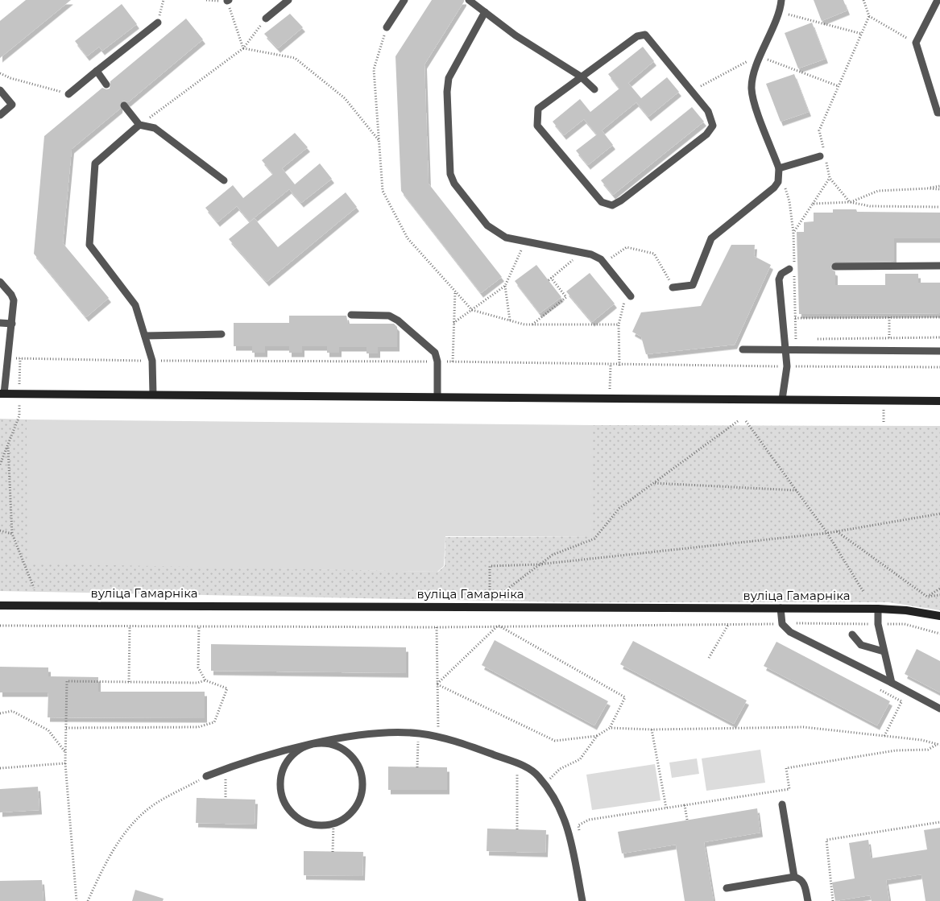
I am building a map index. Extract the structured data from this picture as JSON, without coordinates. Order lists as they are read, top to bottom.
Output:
{
  "streets": {
    "main road": ["вуліца Гамарніка"]
  }
}
